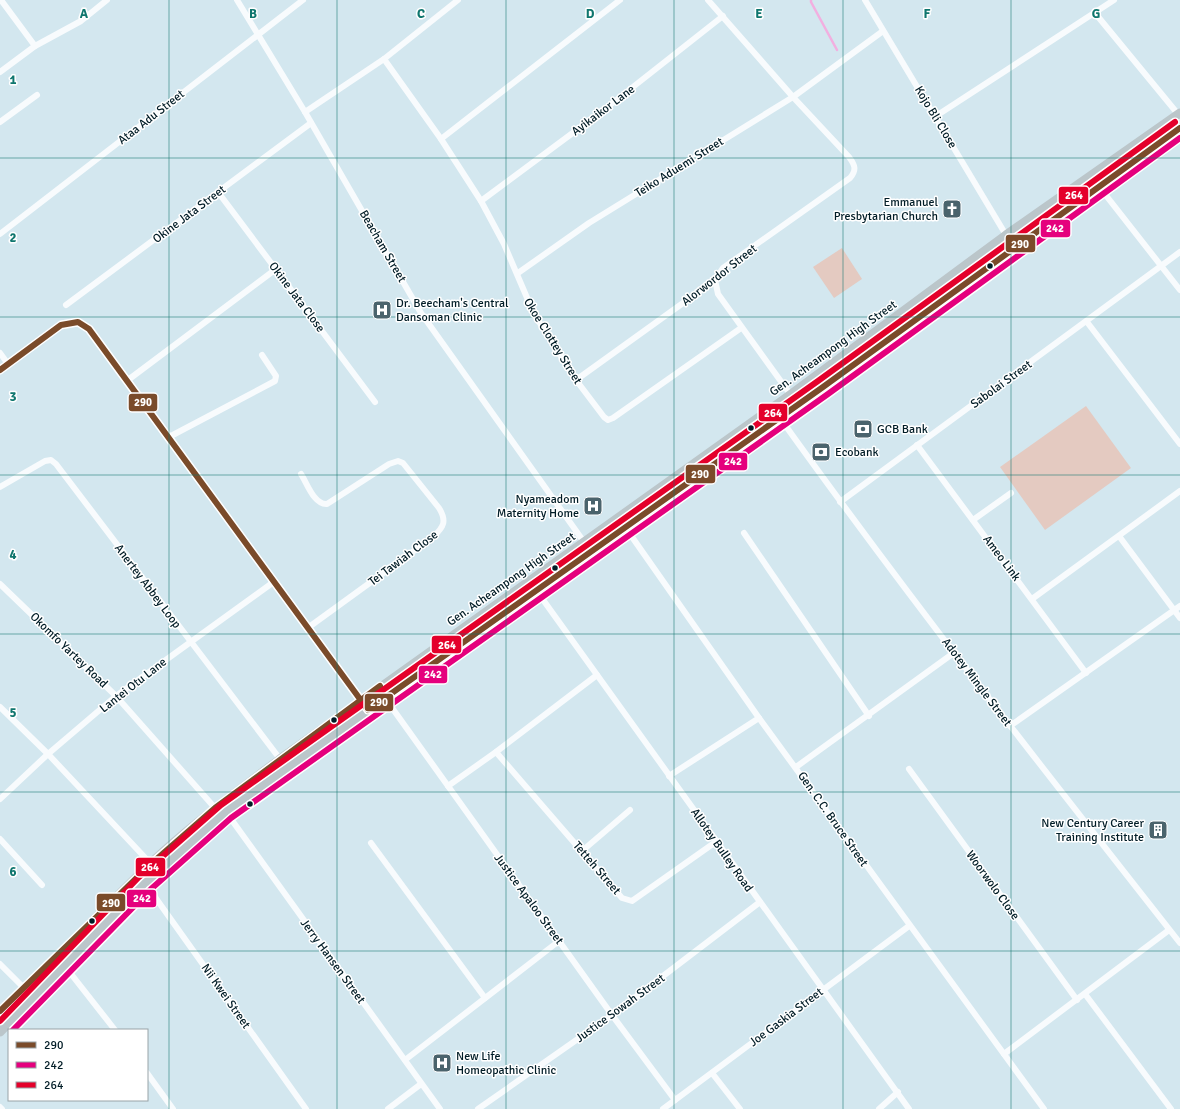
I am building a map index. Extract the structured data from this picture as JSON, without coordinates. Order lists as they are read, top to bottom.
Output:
{
  "streets": {
    "main road": ["Gen. Acheampong High Street"],
    "street": [
      "Ayikaikor Lane",
      "Ataa Adu Street",
      "Kojo Bli Close",
      "Teiko Aduemi Street",
      "Okine Jata Street",
      "Beacham Street",
      "Alorwordor Street",
      "Okine Jata Close",
      "Okoe Clottey Street",
      "Sabolai Street",
      "Tei Tawiah Close",
      "Ameo Link",
      "Anertey Abbey Loop",
      "Okomfo Yartey Road",
      "Adotey Mingle Street",
      "Lantei Otu Lane",
      "Gen. C.C. Bruce Street",
      "Allotey Bulley Road",
      "Tetteh Street",
      "Woorwolo Close",
      "Justice Apaloo Street",
      "Jerry Hansen Street",
      "Nii Kwei Street",
      "Justice Sowah Street",
      "Joe Gaskia Street"
    ]
  },
  "crossings": [
    ["Ayikaikor Lane", "Okoe Clottey Street"],
    ["Ataa Adu Street", "Beacham Street"],
    ["Kojo Bli Close", "Teiko Aduemi Street"],
    ["Kojo Bli Close", "Gen. Acheampong High Street"],
    ["Teiko Aduemi Street", "Alorwordor Street"],
    ["Teiko Aduemi Street", "Okoe Clottey Street"],
    ["Okine Jata Street", "Beacham Street"],
    ["Okine Jata Street", "Okine Jata Close"],
    ["Beacham Street", "Gen. Acheampong High Street"],
    ["Alorwordor Street", "Okoe Clottey Street"],
    ["Gen. Acheampong High Street", "Anertey Abbey Loop"],
    ["Gen. Acheampong High Street", "Okomfo Yartey Road"],
    ["Gen. Acheampong High Street", "Adotey Mingle Street"],
    ["Gen. Acheampong High Street", "Gen. C.C. Bruce Street"],
    ["Gen. Acheampong High Street", "Allotey Bulley Road"],
    ["Gen. Acheampong High Street", "Justice Apaloo Street"],
    ["Gen. Acheampong High Street", "Jerry Hansen Street"],
    ["Gen. Acheampong High Street", "Nii Kwei Street"],
    ["Sabolai Street", "Ameo Link"],
    ["Sabolai Street", "Adotey Mingle Street"],
    ["Anertey Abbey Loop", "Lantei Otu Lane"],
    ["Okomfo Yartey Road", "Lantei Otu Lane"],
    ["Gen. C.C. Bruce Street", "Joe Gaskia Street"],
    ["Allotey Bulley Road", "Tetteh Street"],
    ["Allotey Bulley Road", "Justice Sowah Street"],
    ["Allotey Bulley Road", "Joe Gaskia Street"],
    ["Justice Apaloo Street", "Justice Sowah Street"],
    ["Justice Apaloo Street", "Joe Gaskia Street"]
  ],
  "places": {
    "church": ["Emmanuel Presbytarian Church"],
    "hospital": ["Dr. Beecham's Central Dansoman Clinic", "Nyameadom Maternity Home", "New Life Homeopathic Clinic"],
    "bank": ["GCB Bank", "Ecobank"],
    "building": ["New Century Career Training Institute"]
  },
  "lines": ["transit line 264", "transit line 290", "transit line 242"],
  "legend": ["290", "242", "264"],
  "grid": {
    "columns": [
      "A",
      "B",
      "C",
      "D",
      "E",
      "F",
      "G"
    ],
    "rows": [
      "1",
      "2",
      "3",
      "4",
      "5",
      "6"
    ]
  }
}
